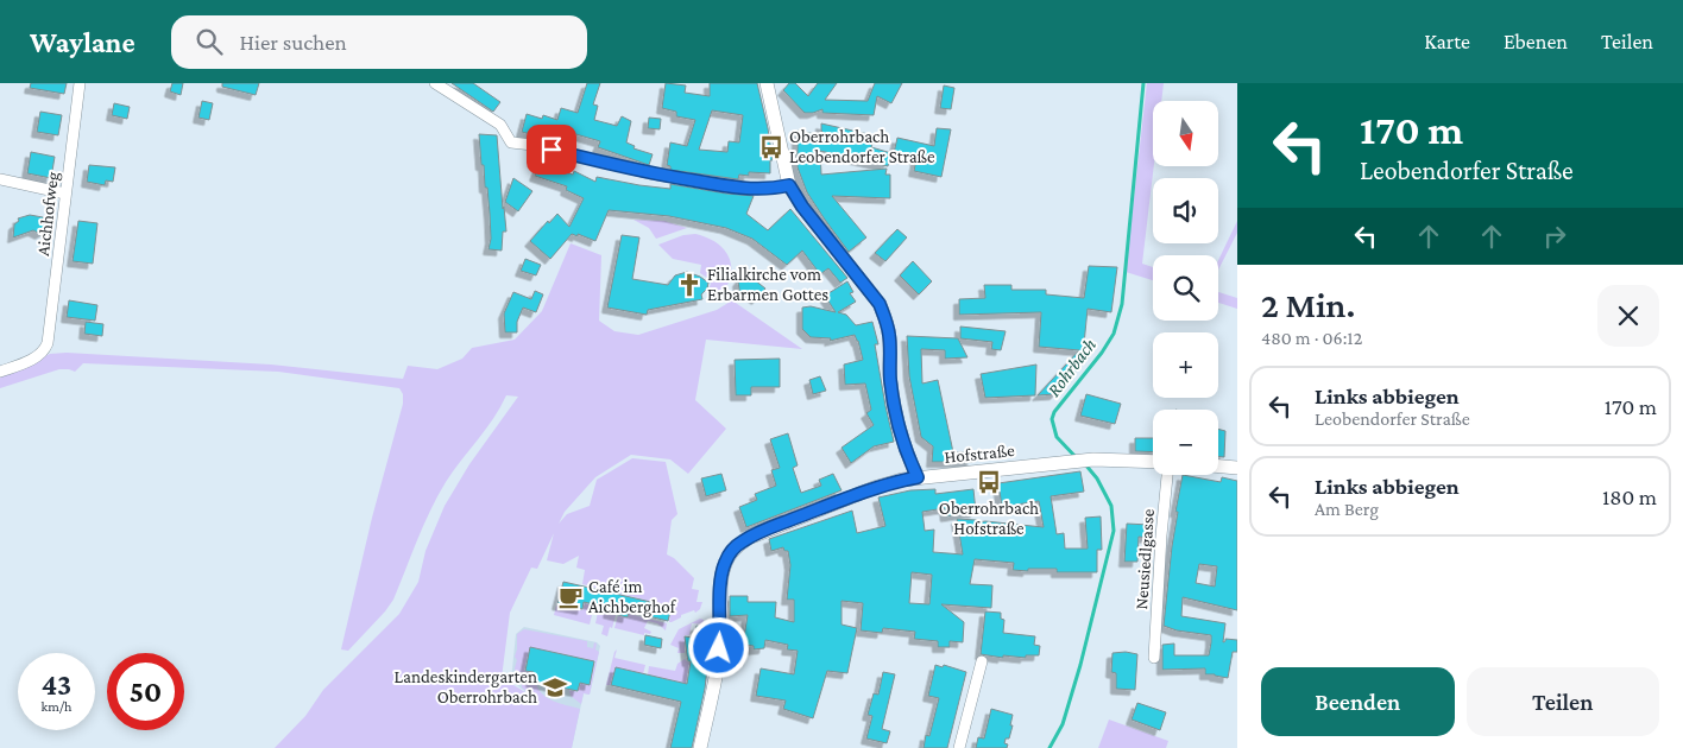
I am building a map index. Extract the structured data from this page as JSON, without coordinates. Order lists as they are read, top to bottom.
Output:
{
  "streets": {
    "main road": ["Hofstraße"],
    "street": ["Aichhofweg", "Neusiedlgasse"]
  },
  "water": ["Rohrbach"],
  "places": {
    "bus stop": ["Oberrohrbach Leobendorfer Straße", "Oberrohrbach Hofstraße"],
    "church": ["Filialkirche vom Erbarmen Gottes"],
    "cafe": ["Café im Aichberghof"],
    "school or university": ["Landeskindergarten Oberrohrbach"]
  },
  "north": "bottom",
  "page": {
    "header": "Waylane",
    "search": "Hier suchen",
    "nav": ["Karte", "Ebenen", "Teilen"],
    "turn": ["170 m", "Leobendorfer Straße"],
    "map_buttons": ["+", "−"],
    "heading": ["2 Min.", "480 m · 06:12"],
    "list": [
      {
        "name": "Links abbiegen",
        "note": "Leobendorfer Straße",
        "value": "170 m"
      },
      {
        "name": "Links abbiegen",
        "note": "Am Berg",
        "value": "180 m"
      }
    ],
    "speed": "43 km/h",
    "limit": "50",
    "buttons": ["Beenden", "Teilen"]
  }
}
